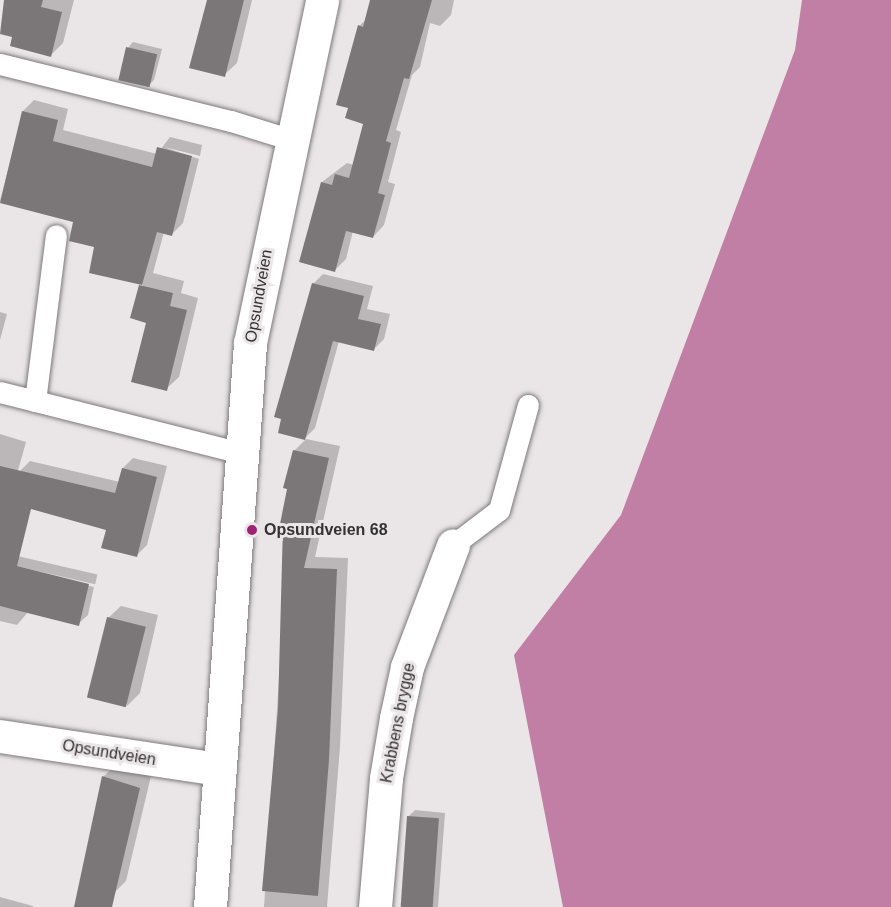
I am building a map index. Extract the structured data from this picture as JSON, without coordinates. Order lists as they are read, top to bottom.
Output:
{
  "streets": {
    "street": ["Opsundveien", "Krabbens brygge"]
  },
  "places": ["Opsundveien 68"]
}
